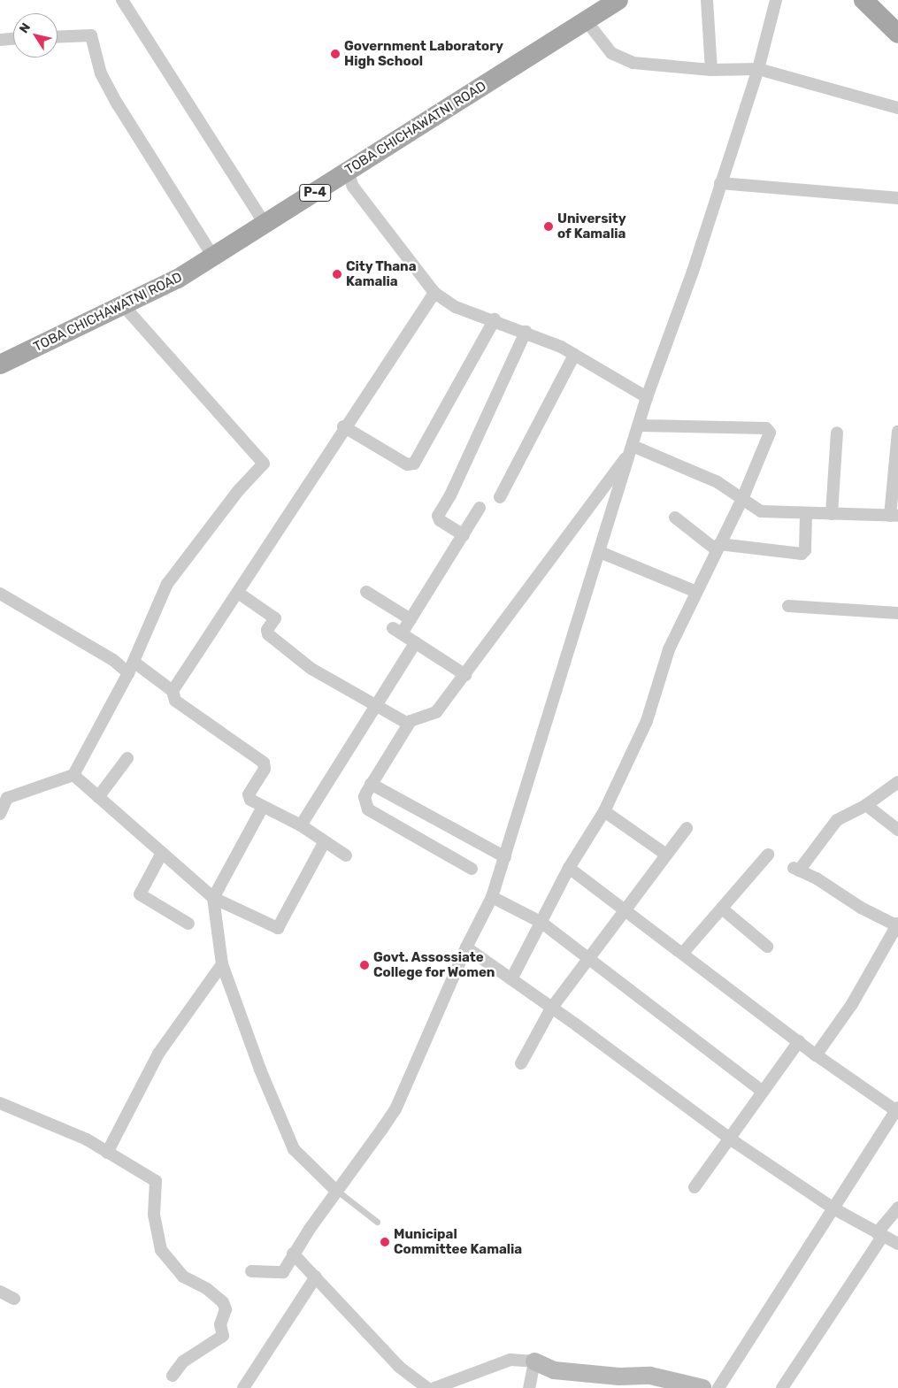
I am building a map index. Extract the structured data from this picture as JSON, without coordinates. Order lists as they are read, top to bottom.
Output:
{
  "streets": {
    "main road": ["TOBA CHICHAWATNI ROAD", "P-4"]
  },
  "places": [
    "Government Laboratory High School",
    "University of Kamalia",
    "City Thana Kamalia",
    "Govt. Assossiate College for Women",
    "Municipal Committee Kamalia"
  ],
  "north": "top left"
}
